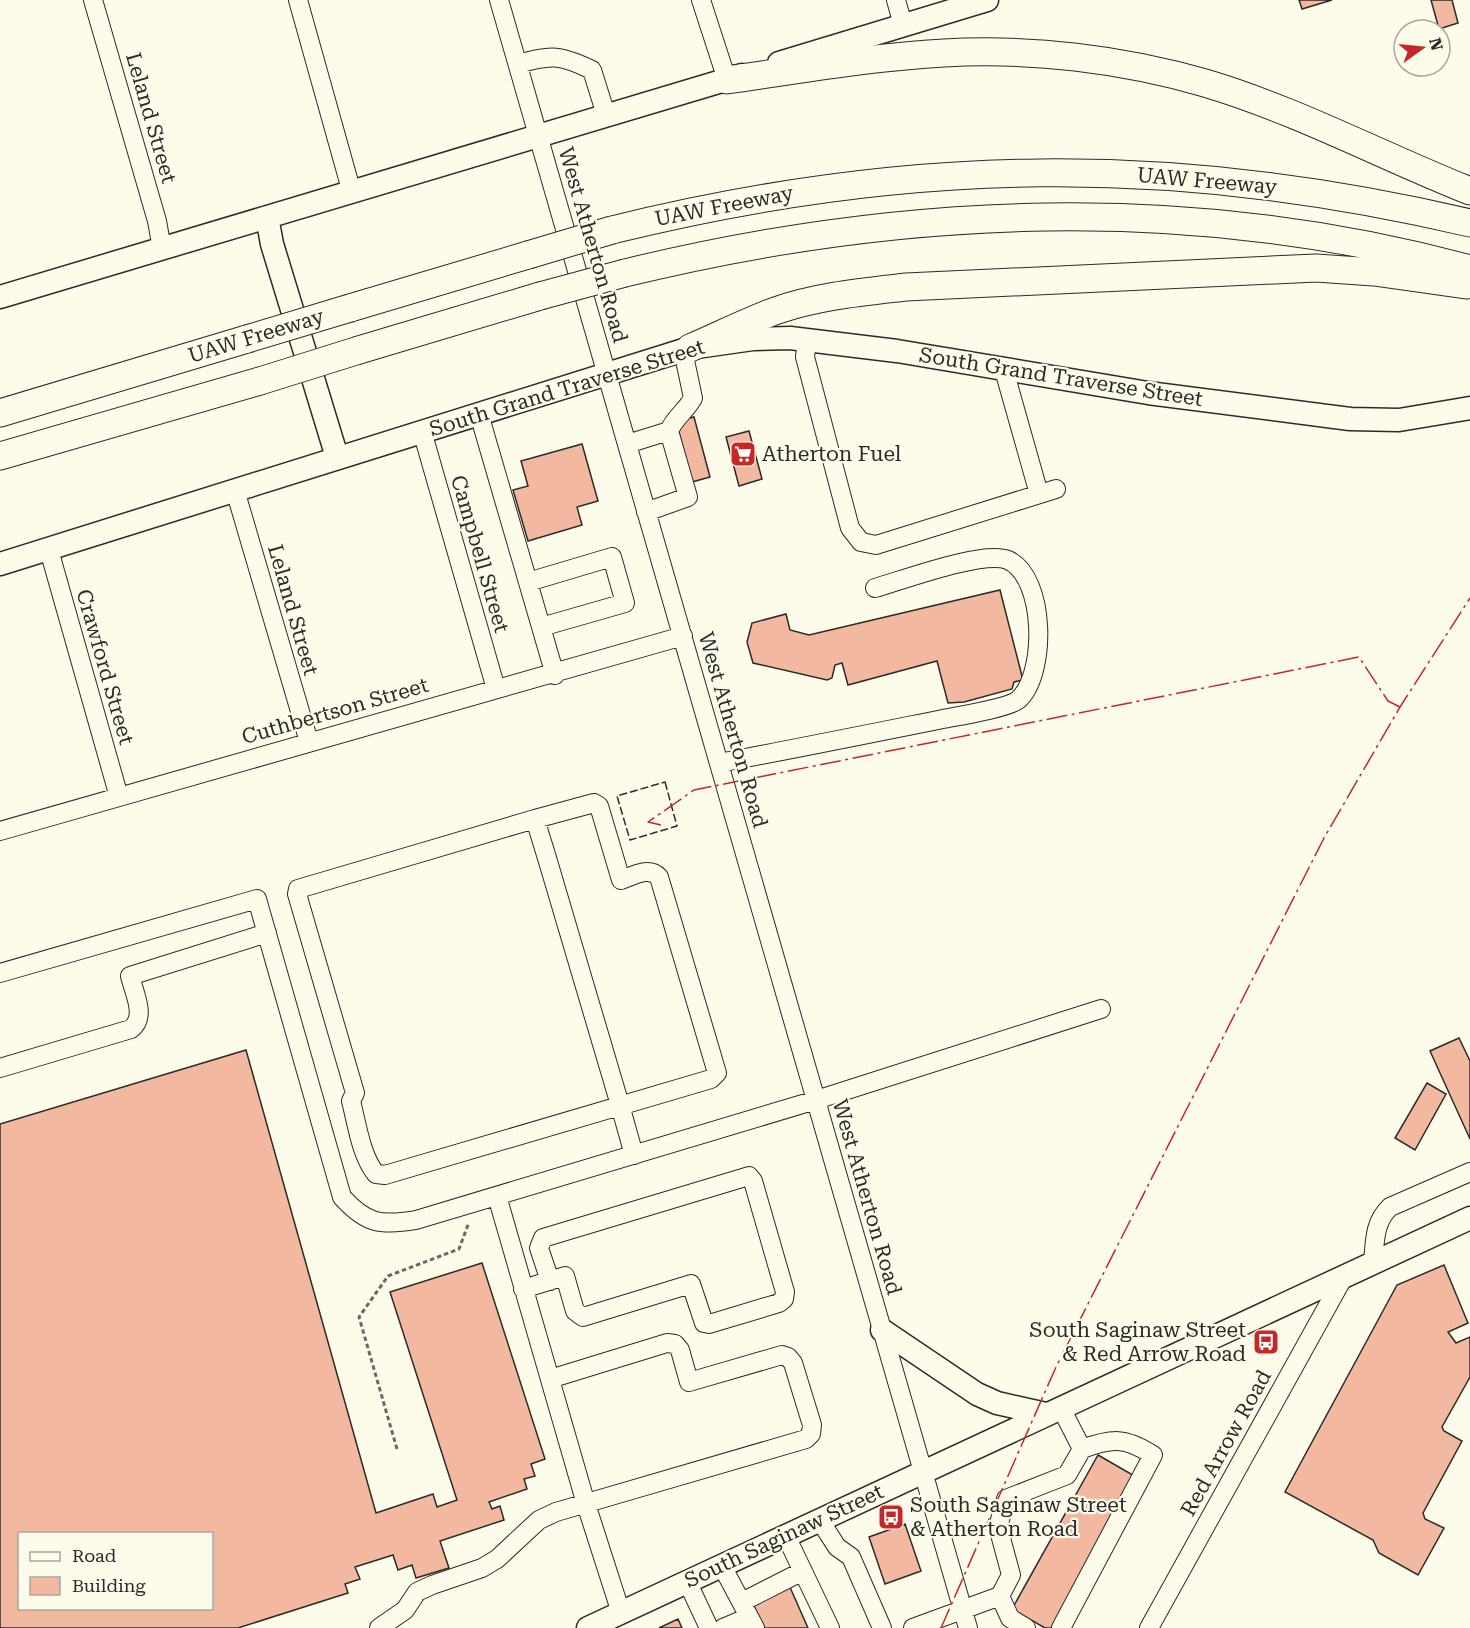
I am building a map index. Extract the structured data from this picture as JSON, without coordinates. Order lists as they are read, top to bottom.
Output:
{
  "streets": {
    "highway": ["UAW Freeway"],
    "main road": ["South Grand Traverse Street", "South Saginaw Street"],
    "street": [
      "Leland Street",
      "West Atherton Road",
      "Campbell Street",
      "Crawford Street",
      "Cuthbertson Street",
      "Red Arrow Road"
    ]
  },
  "crossings": [
    ["Leland Street", "South Grand Traverse Street"],
    ["Leland Street", "Cuthbertson Street"],
    ["West Atherton Road", "South Grand Traverse Street"],
    ["West Atherton Road", "Cuthbertson Street"],
    ["West Atherton Road", "South Saginaw Street"],
    ["South Grand Traverse Street", "Campbell Street"],
    ["South Grand Traverse Street", "Crawford Street"],
    ["Campbell Street", "Cuthbertson Street"],
    ["Crawford Street", "Cuthbertson Street"],
    ["Red Arrow Road", "South Saginaw Street"]
  ],
  "places": {
    "supermarket": ["Atherton Fuel"],
    "bus stop": ["South Saginaw Street & Red Arrow Road", "South Saginaw Street & Atherton Road"]
  },
  "legend": ["Road", "Building"],
  "north": "right"
}
